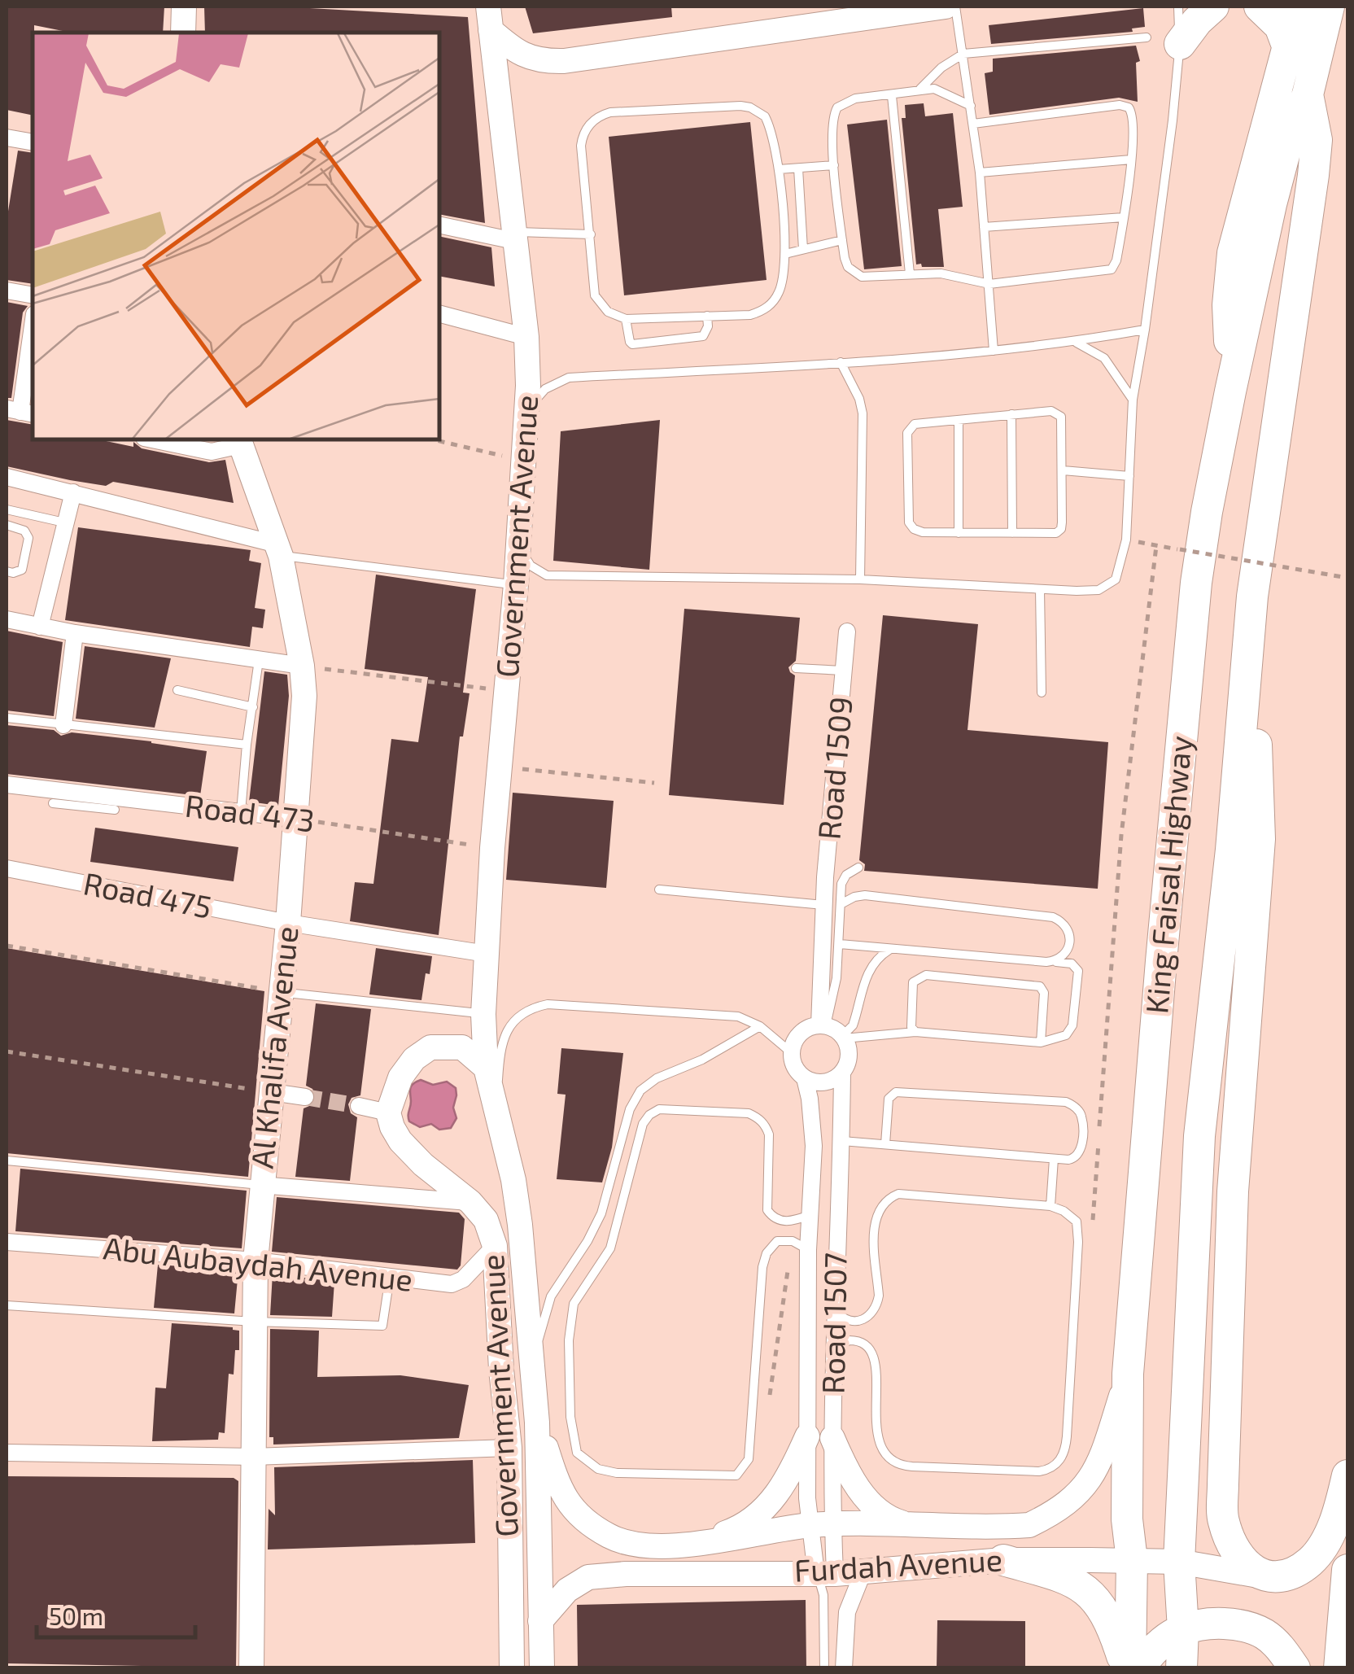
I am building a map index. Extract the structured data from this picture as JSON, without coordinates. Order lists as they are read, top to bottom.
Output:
{
  "streets": {
    "highway": ["King Faisal Highway"],
    "main road": ["Government Avenue", "Al Khalifa Avenue", "Furdah Avenue"],
    "street": [
      "Road 1509",
      "Road 473",
      "Road 475",
      "Abu Aubaydah Avenue",
      "Road 1507"
    ]
  },
  "crossings": [
    ["Government Avenue", "Road 473"],
    ["Government Avenue", "Road 475"],
    ["Government Avenue", "Abu Aubaydah Avenue"],
    ["Government Avenue", "Furdah Avenue"],
    ["Road 1509", "Road 1507"],
    ["Road 473", "Al Khalifa Avenue"],
    ["King Faisal Highway", "Furdah Avenue"],
    ["Road 475", "Al Khalifa Avenue"],
    ["Al Khalifa Avenue", "Abu Aubaydah Avenue"],
    ["Road 1507", "Furdah Avenue"]
  ],
  "scale_bar": "50 m"
}
